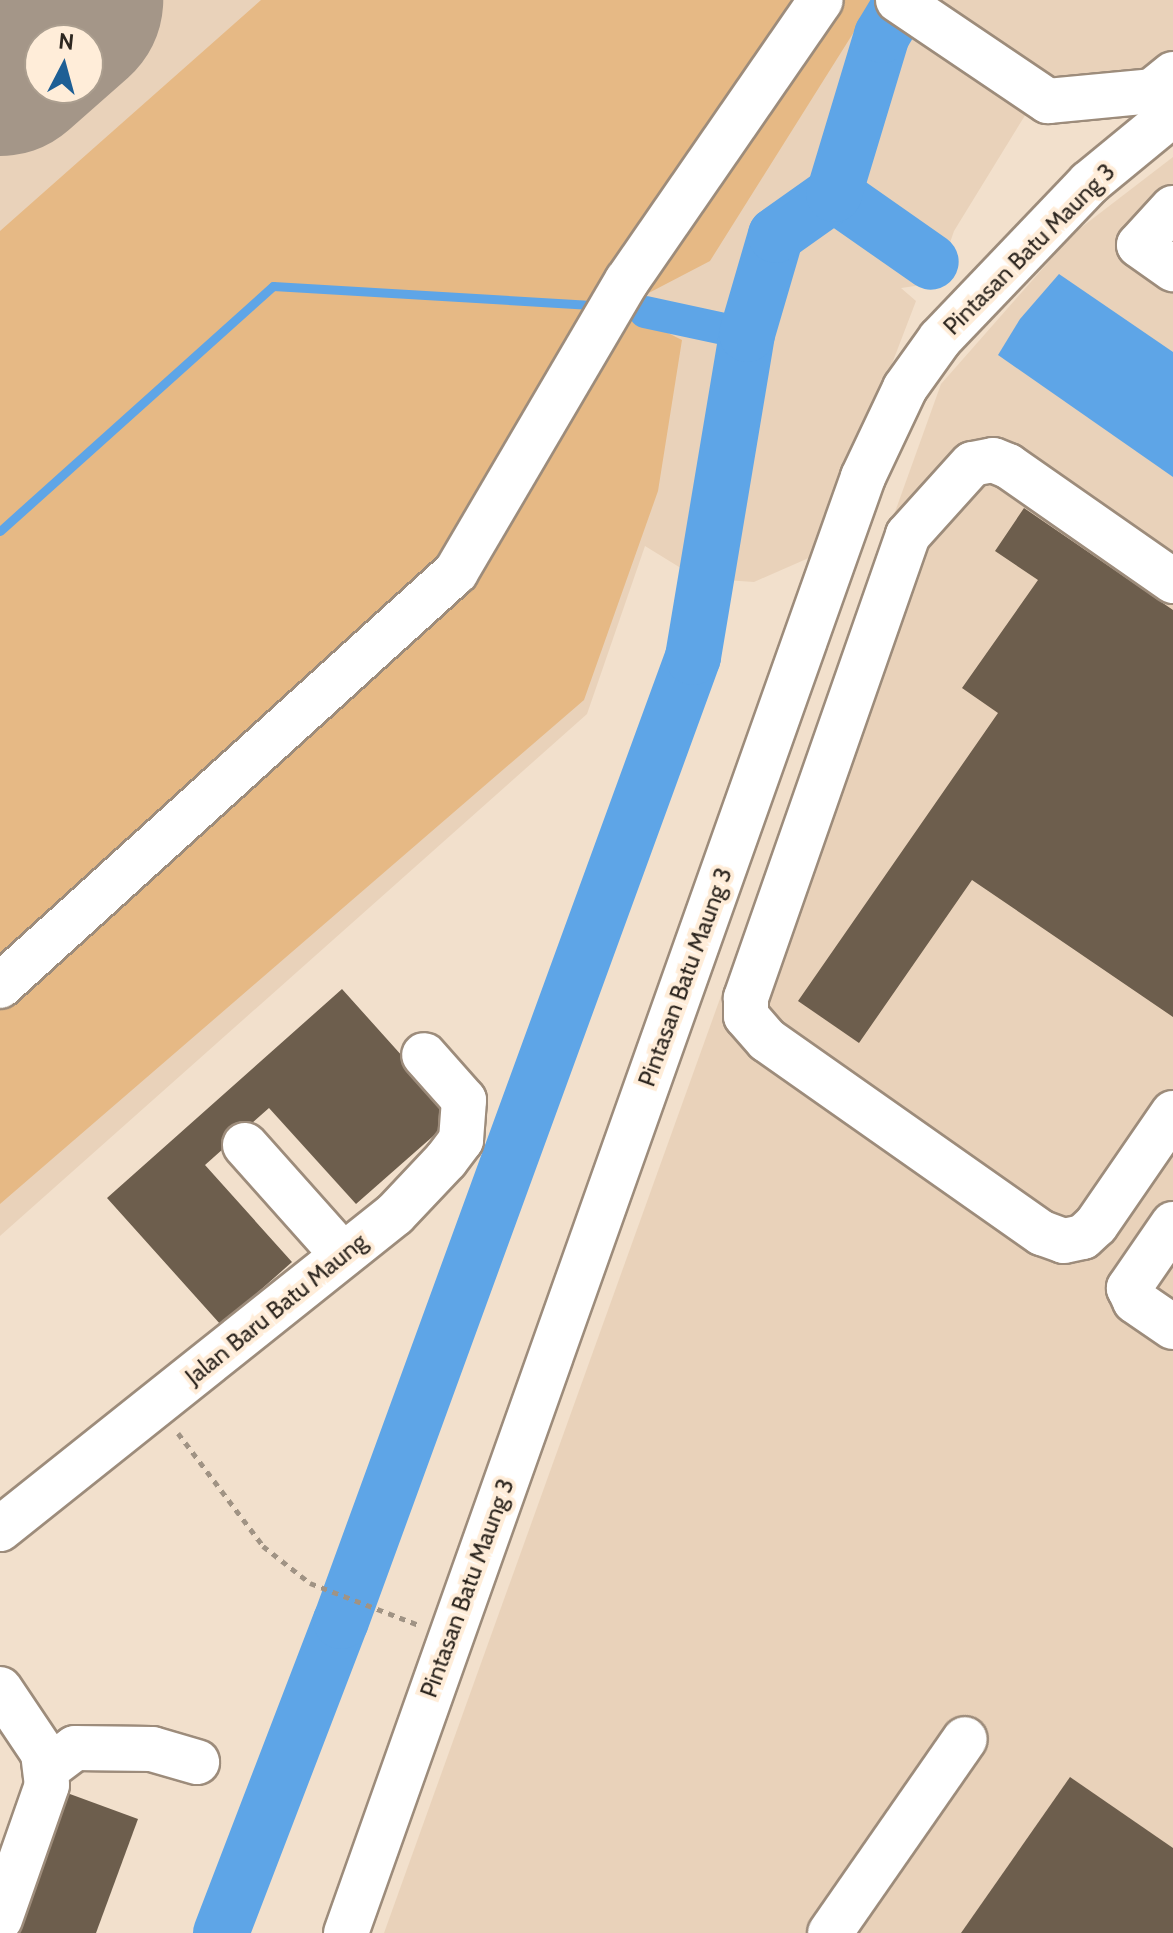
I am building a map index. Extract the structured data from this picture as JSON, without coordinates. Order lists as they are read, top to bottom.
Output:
{
  "streets": {
    "street": ["Pintasan Batu Maung 3", "Jalan Baru Batu Maung"]
  },
  "north": "top"
}
